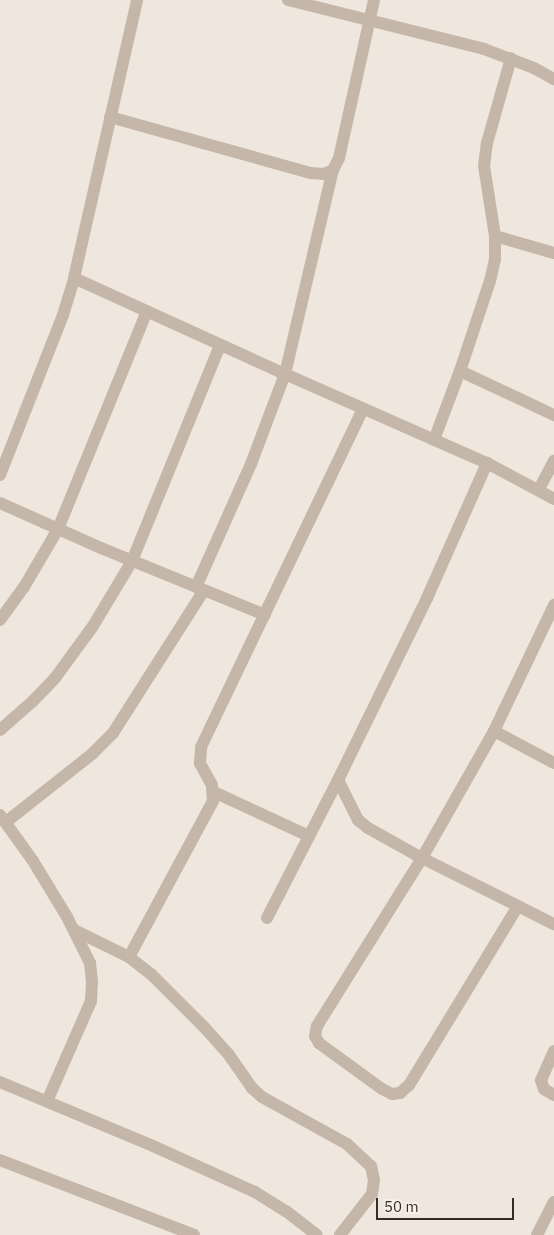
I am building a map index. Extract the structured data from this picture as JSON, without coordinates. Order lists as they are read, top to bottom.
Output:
{
  "scale_bar": "50 m"
}
